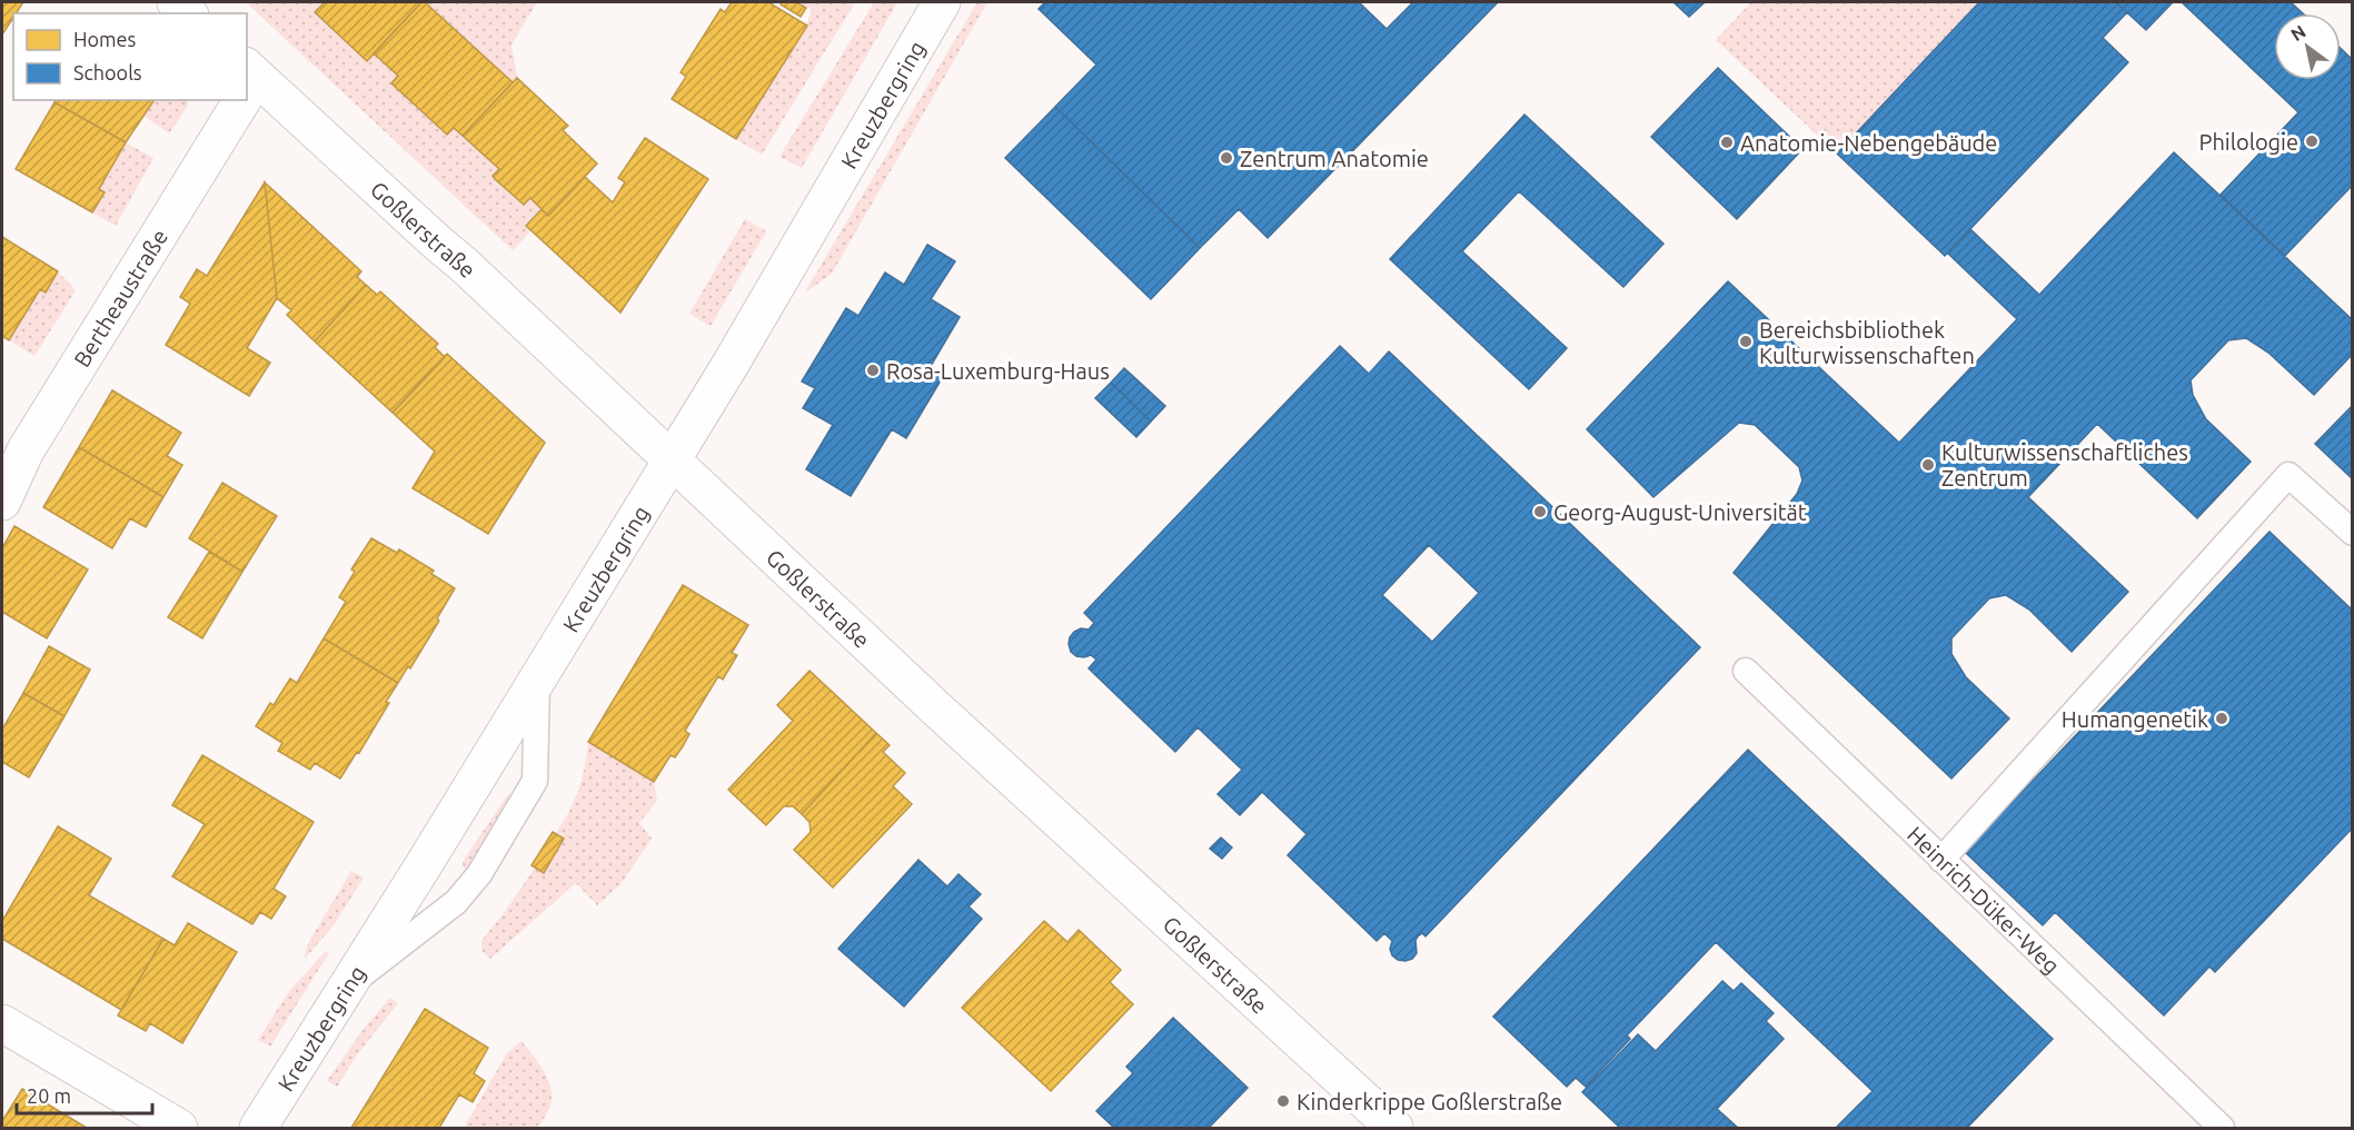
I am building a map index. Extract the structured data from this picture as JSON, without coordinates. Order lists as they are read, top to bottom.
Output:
{
  "streets": {
    "street": ["Kreuzbergring", "Goßlerstraße", "Bertheaustraße"],
    "lane": ["Heinrich-Düker-Weg"]
  },
  "crossings": [
    ["Kreuzbergring", "Goßlerstraße"]
  ],
  "places": [
    "Philologie",
    "Anatomie-Nebengebäude",
    "Zentrum Anatomie",
    "Bereichsbibliothek Kulturwissenschaften",
    "Rosa-Luxemburg-Haus",
    "Kulturwissenschaftliches Zentrum",
    "Georg-August-Universität",
    "Humangenetik",
    "Kinderkrippe Goßlerstraße"
  ],
  "legend": ["Homes", "Schools"],
  "scale_bar": "20 m",
  "north": "top left"
}
